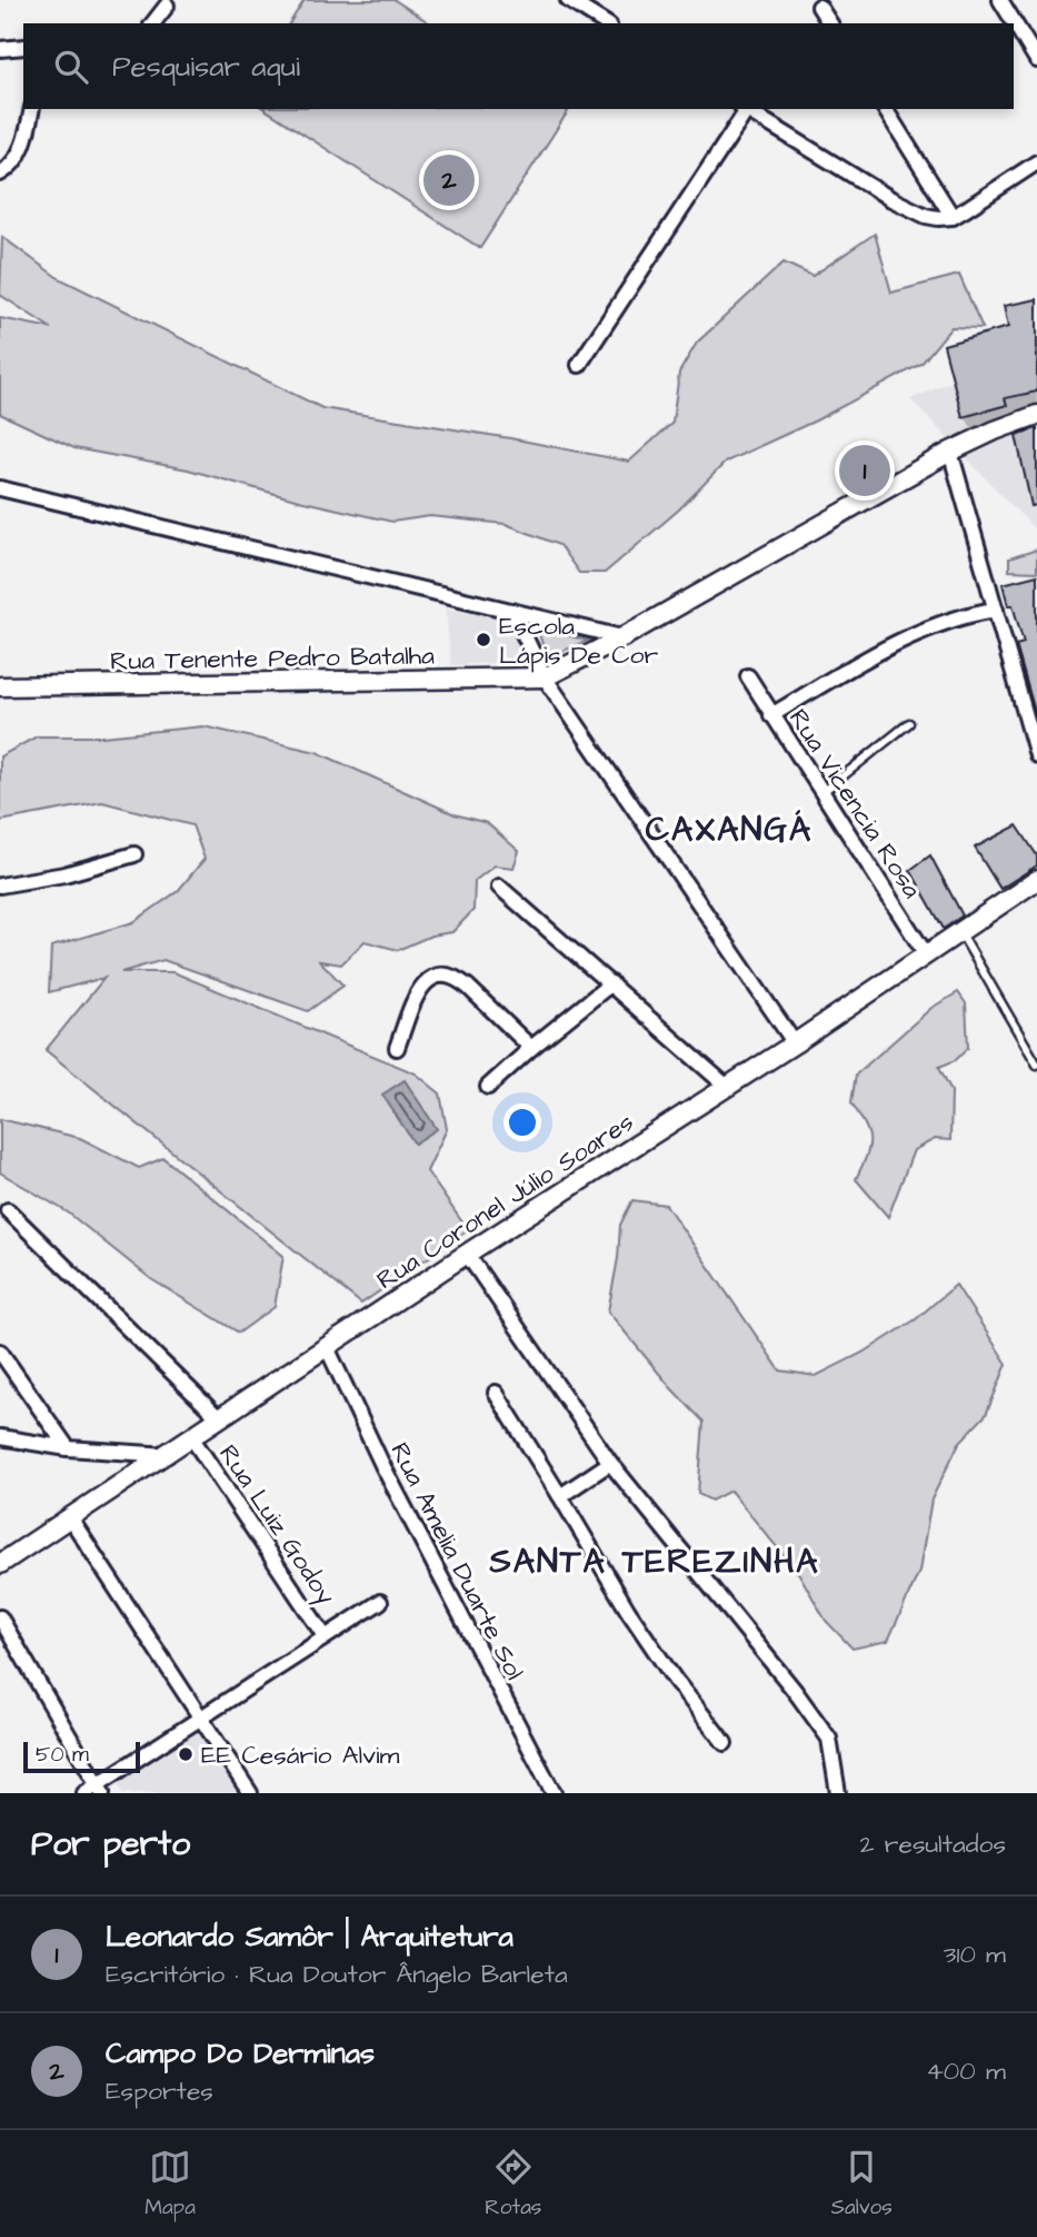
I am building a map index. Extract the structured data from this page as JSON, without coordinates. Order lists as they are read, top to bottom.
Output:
{
  "streets": {
    "street": [
      "Rua Tenente Pedro Batalha",
      "Rua Vicencia Rosa",
      "Rua Coronel Júlio Soares",
      "Rua Luiz Godoy",
      "Rua Amelia Duarte Sol"
    ]
  },
  "crossings": [
    ["Rua Vicencia Rosa", "Rua Coronel Júlio Soares"],
    ["Rua Coronel Júlio Soares", "Rua Luiz Godoy"],
    ["Rua Coronel Júlio Soares", "Rua Amelia Duarte Sol"]
  ],
  "districts": ["CAXANGÁ", "SANTA TEREZINHA"],
  "places": ["Escola Lápis De Cor", "EE Cesário Alvim"],
  "scale_bar": "50 m",
  "page": {
    "search": "Pesquisar aqui",
    "pins": ["2", "1"],
    "scale": "50 m",
    "heading": ["Por perto", "2 resultados"],
    "list": [
      {
        "mark": "1",
        "name": "Leonardo Samôr | Arquitetura",
        "note": "Escritório · Rua Doutor Ângelo Barleta",
        "value": "310 m"
      },
      {
        "mark": "2",
        "name": "Campo Do Derminas",
        "note": "Esportes",
        "value": "400 m"
      }
    ],
    "nav": ["Mapa", "Rotas", "Salvos"]
  }
}
